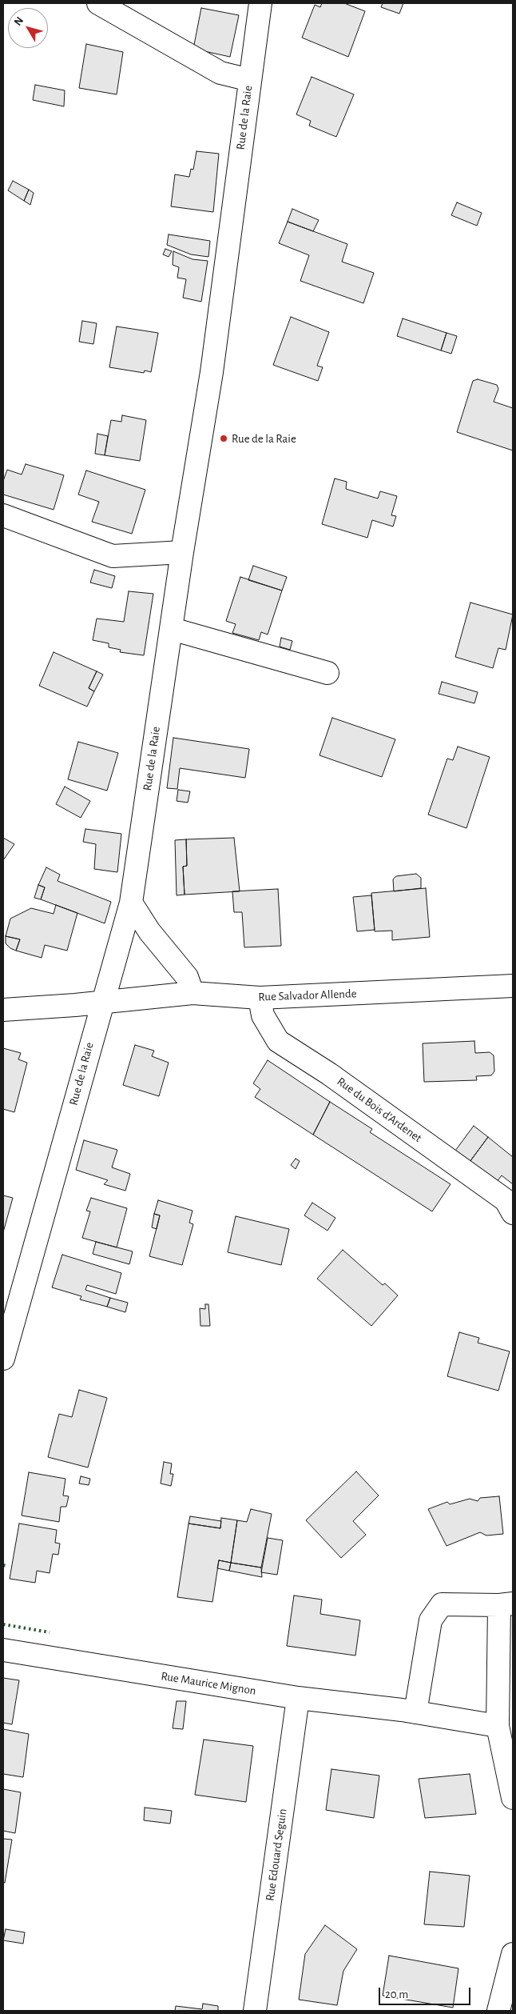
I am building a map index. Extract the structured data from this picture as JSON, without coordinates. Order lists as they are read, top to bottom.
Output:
{
  "streets": {
    "street": [
      "Rue de la Raie",
      "Rue Salvador Allende",
      "Rue du Bois d'Ardenet",
      "Rue Maurice Mignon",
      "Rue Edouard Seguin"
    ]
  },
  "crossings": [
    ["Rue de la Raie", "Rue Salvador Allende"],
    ["Rue Salvador Allende", "Rue du Bois d'Ardenet"],
    ["Rue Maurice Mignon", "Rue Edouard Seguin"]
  ],
  "places": ["Rue de la Raie"],
  "scale_bar": "20 m",
  "north": "top left"
}
